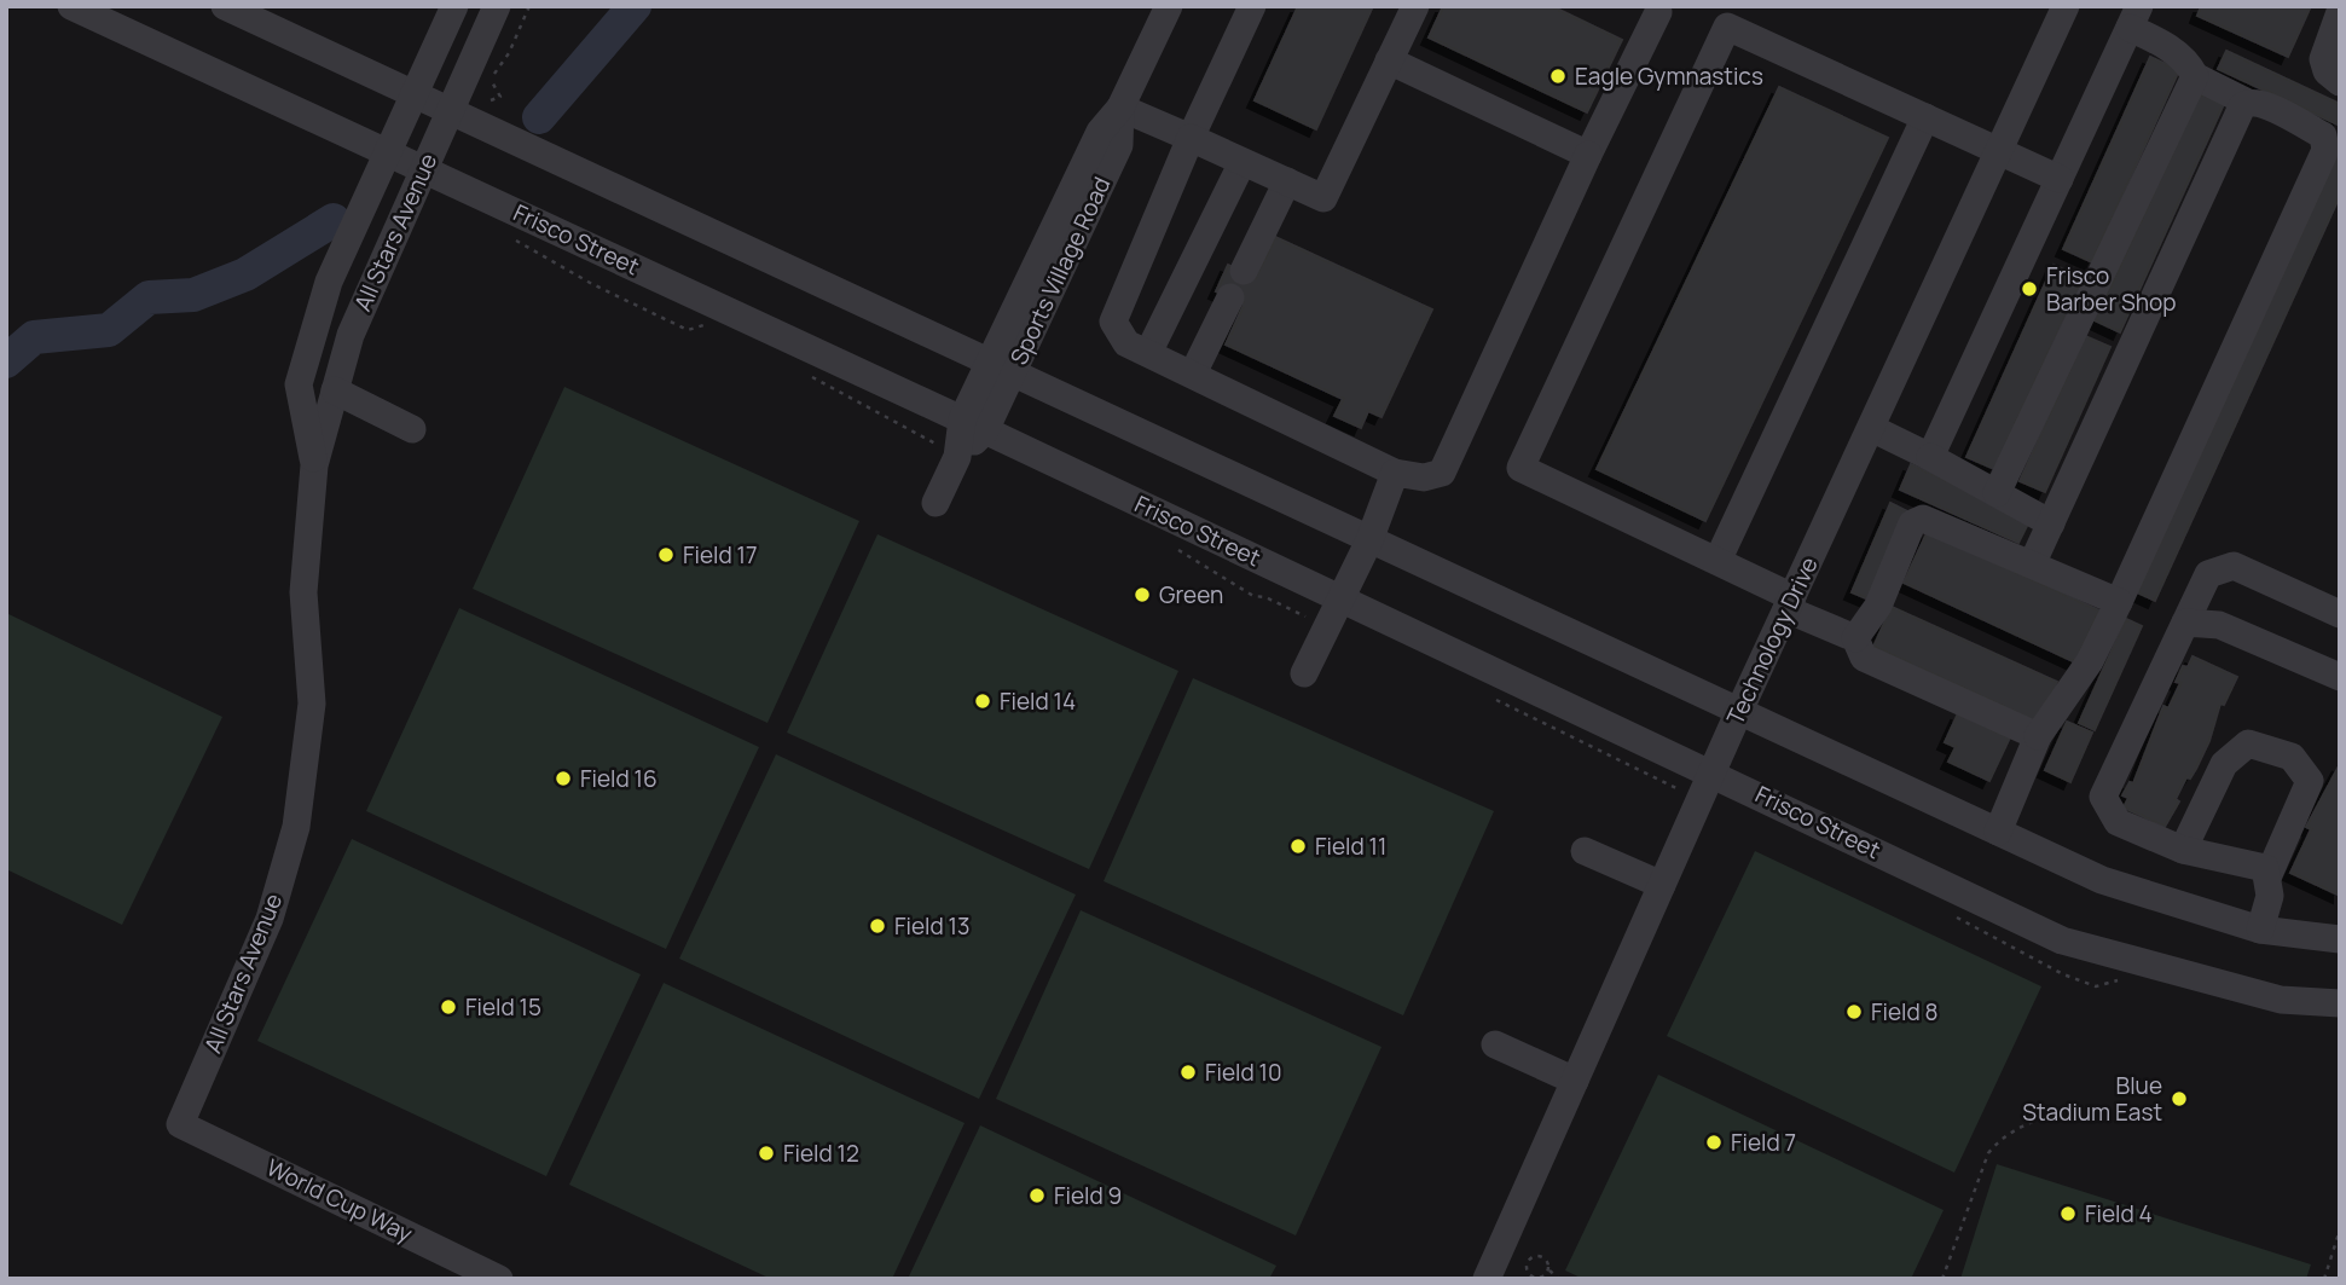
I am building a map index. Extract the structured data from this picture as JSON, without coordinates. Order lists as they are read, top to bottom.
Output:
{
  "streets": {
    "street": [
      "All Stars Avenue",
      "Frisco Street",
      "Sports Village Road",
      "Technology Drive",
      "World Cup Way"
    ]
  },
  "crossings": [
    ["All Stars Avenue", "Frisco Street"],
    ["All Stars Avenue", "World Cup Way"],
    ["Frisco Street", "Sports Village Road"],
    ["Frisco Street", "Technology Drive"]
  ],
  "places": [
    "Eagle Gymnastics",
    "Frisco Barber Shop",
    "Field 17",
    "Green",
    "Field 14",
    "Field 16",
    "Field 11",
    "Field 13",
    "Field 15",
    "Field 8",
    "Field 10",
    "Blue Stadium East",
    "Field 7",
    "Field 12",
    "Field 9",
    "Field 4"
  ]
}
